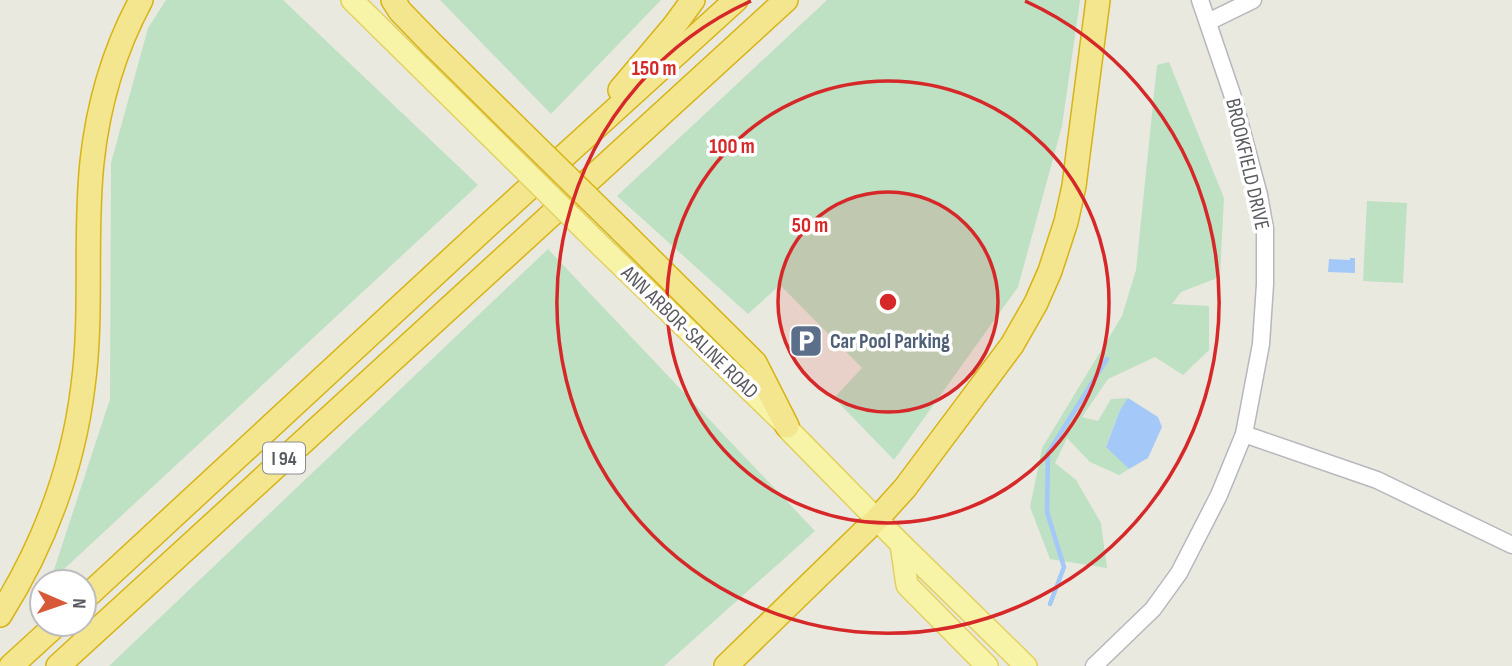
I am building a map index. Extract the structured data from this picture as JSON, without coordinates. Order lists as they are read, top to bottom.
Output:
{
  "streets": {
    "highway": ["I 94"],
    "main road": ["ANN ARBOR-SALINE ROAD"],
    "street": ["BROOKFIELD DRIVE"]
  },
  "places": {
    "parking": ["Car Pool Parking"]
  },
  "north": "right",
  "rings": ["150 m", "100 m", "50 m"]
}
